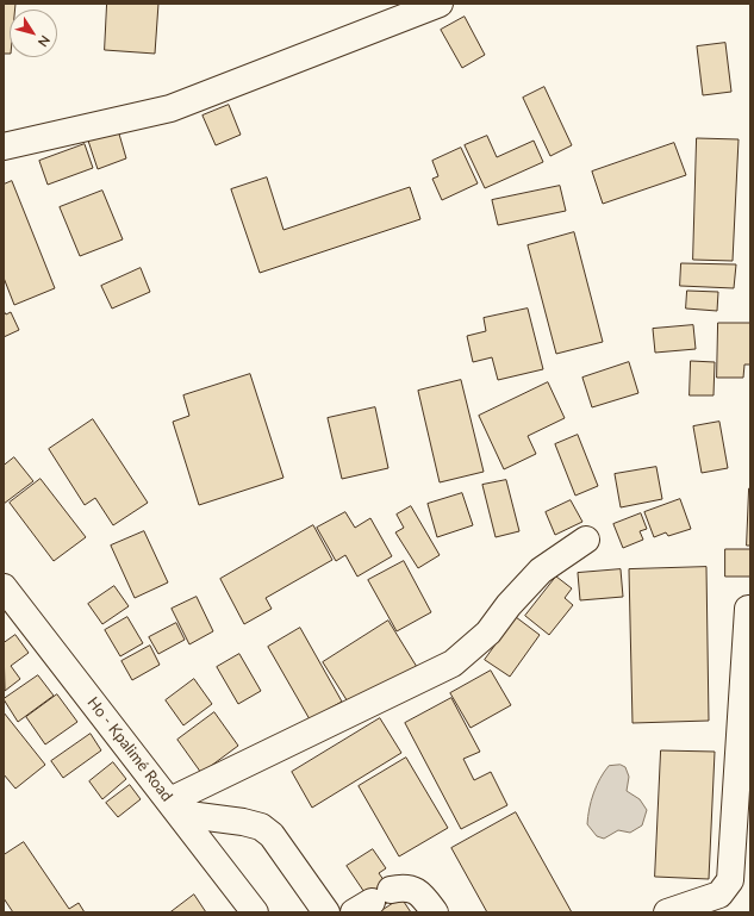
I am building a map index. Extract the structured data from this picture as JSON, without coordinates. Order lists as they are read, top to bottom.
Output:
{
  "streets": {
    "street": ["Ho - Kpalimé Road"]
  },
  "north": "bottom right"
}
